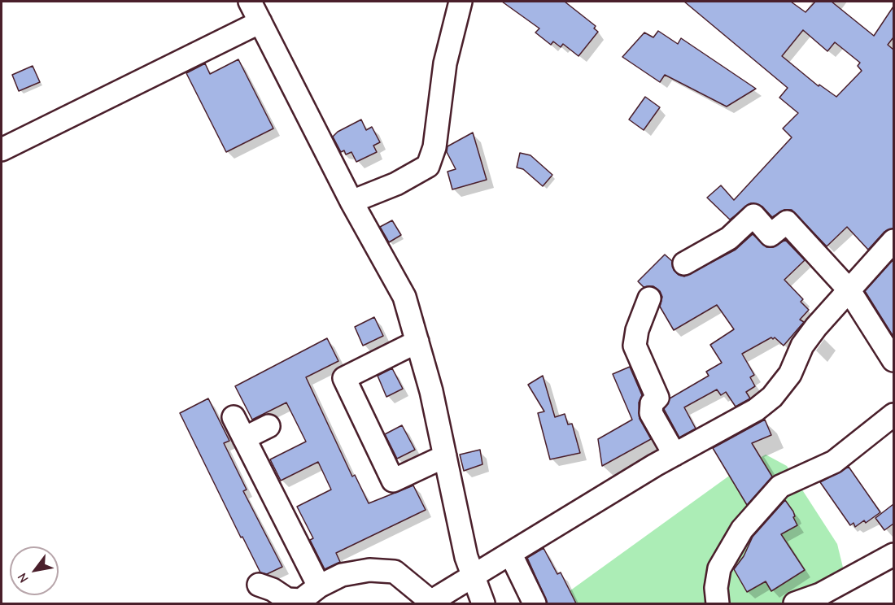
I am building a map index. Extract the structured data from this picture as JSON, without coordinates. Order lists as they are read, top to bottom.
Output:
{
  "north": "bottom left"
}
